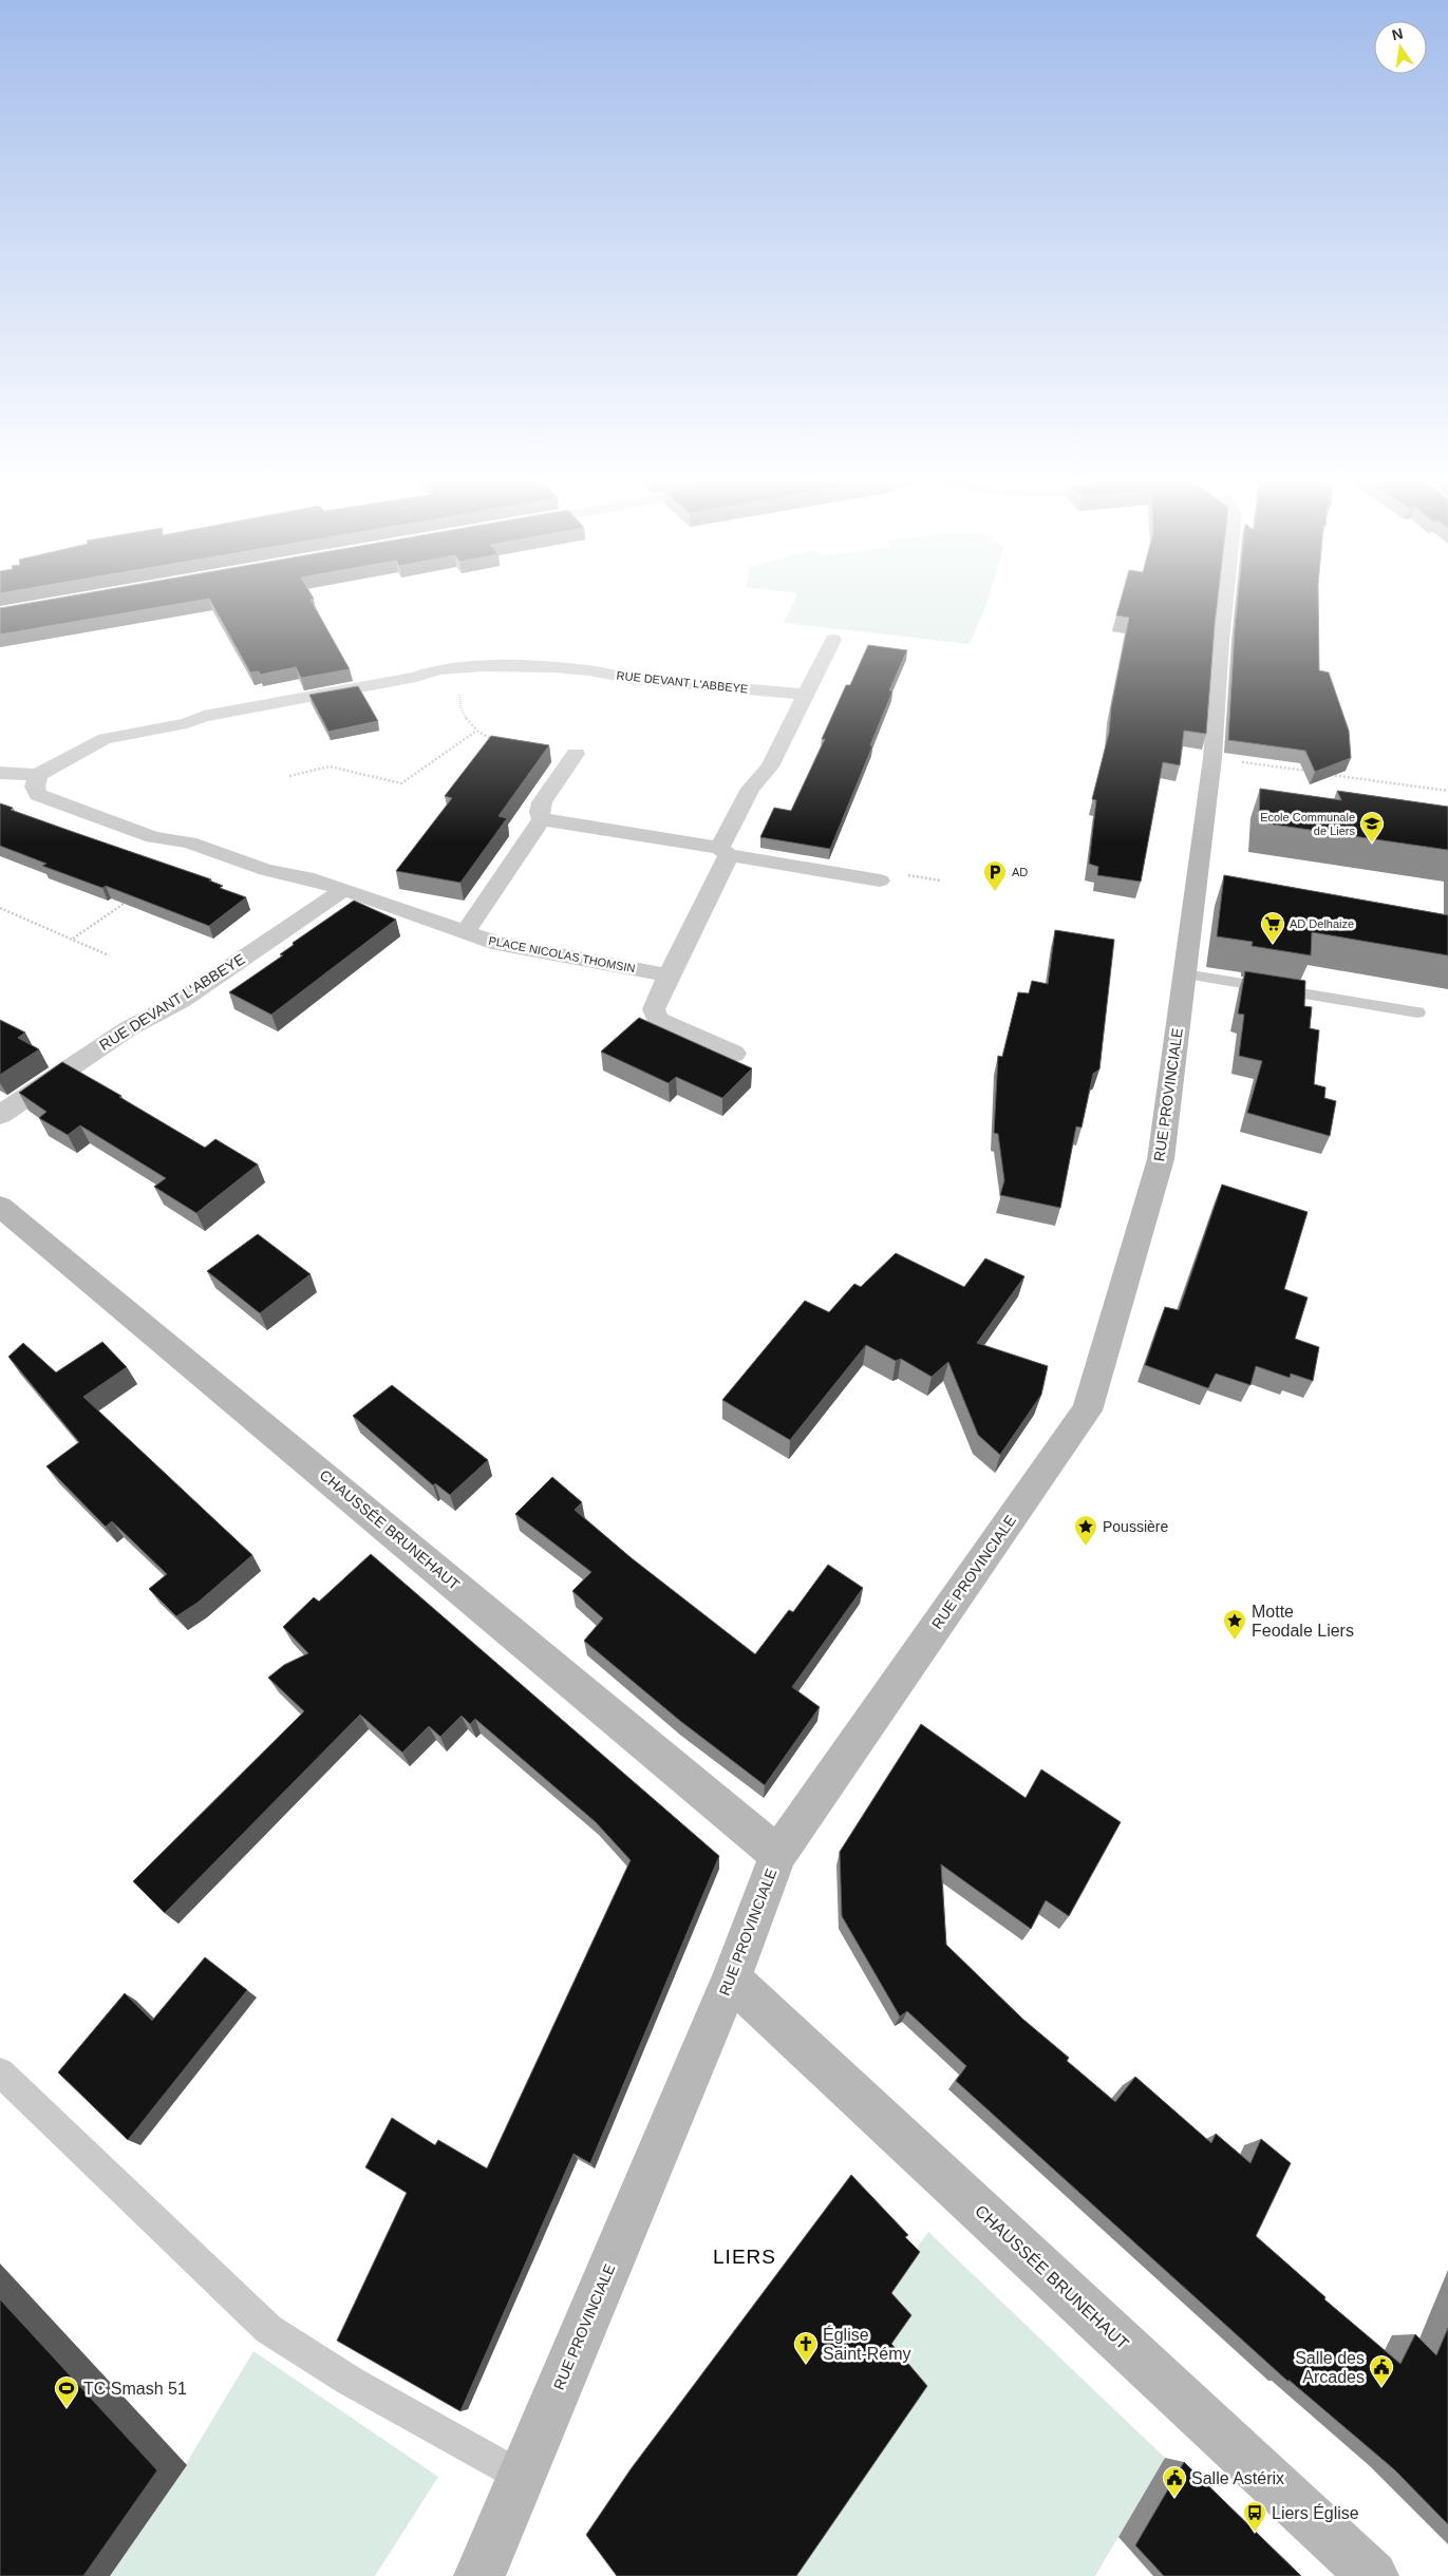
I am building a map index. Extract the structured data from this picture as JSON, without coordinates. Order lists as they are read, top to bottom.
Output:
{
  "streets": {
    "main road": ["RUE PROVINCIALE", "CHAUSSÉE BRUNEHAUT"],
    "street": ["RUE DEVANT L'ABBEYE", "PLACE NICOLAS THOMSIN"]
  },
  "crossings": [
    ["RUE PROVINCIALE", "CHAUSSÉE BRUNEHAUT"]
  ],
  "districts": ["LIERS"],
  "places": {
    "school or university": ["Ecole Communale de Liers"],
    "parking": ["AD"],
    "supermarket": ["AD Delhaize"],
    "place": ["Poussière", "Motte Feodale Liers"],
    "church": ["Église Saint-Rémy"],
    "public building": ["Salle des Arcades", "Salle Astérix"],
    "sports": ["TC Smash 51"],
    "bus stop": ["Liers Église"]
  },
  "north": "top"
}
